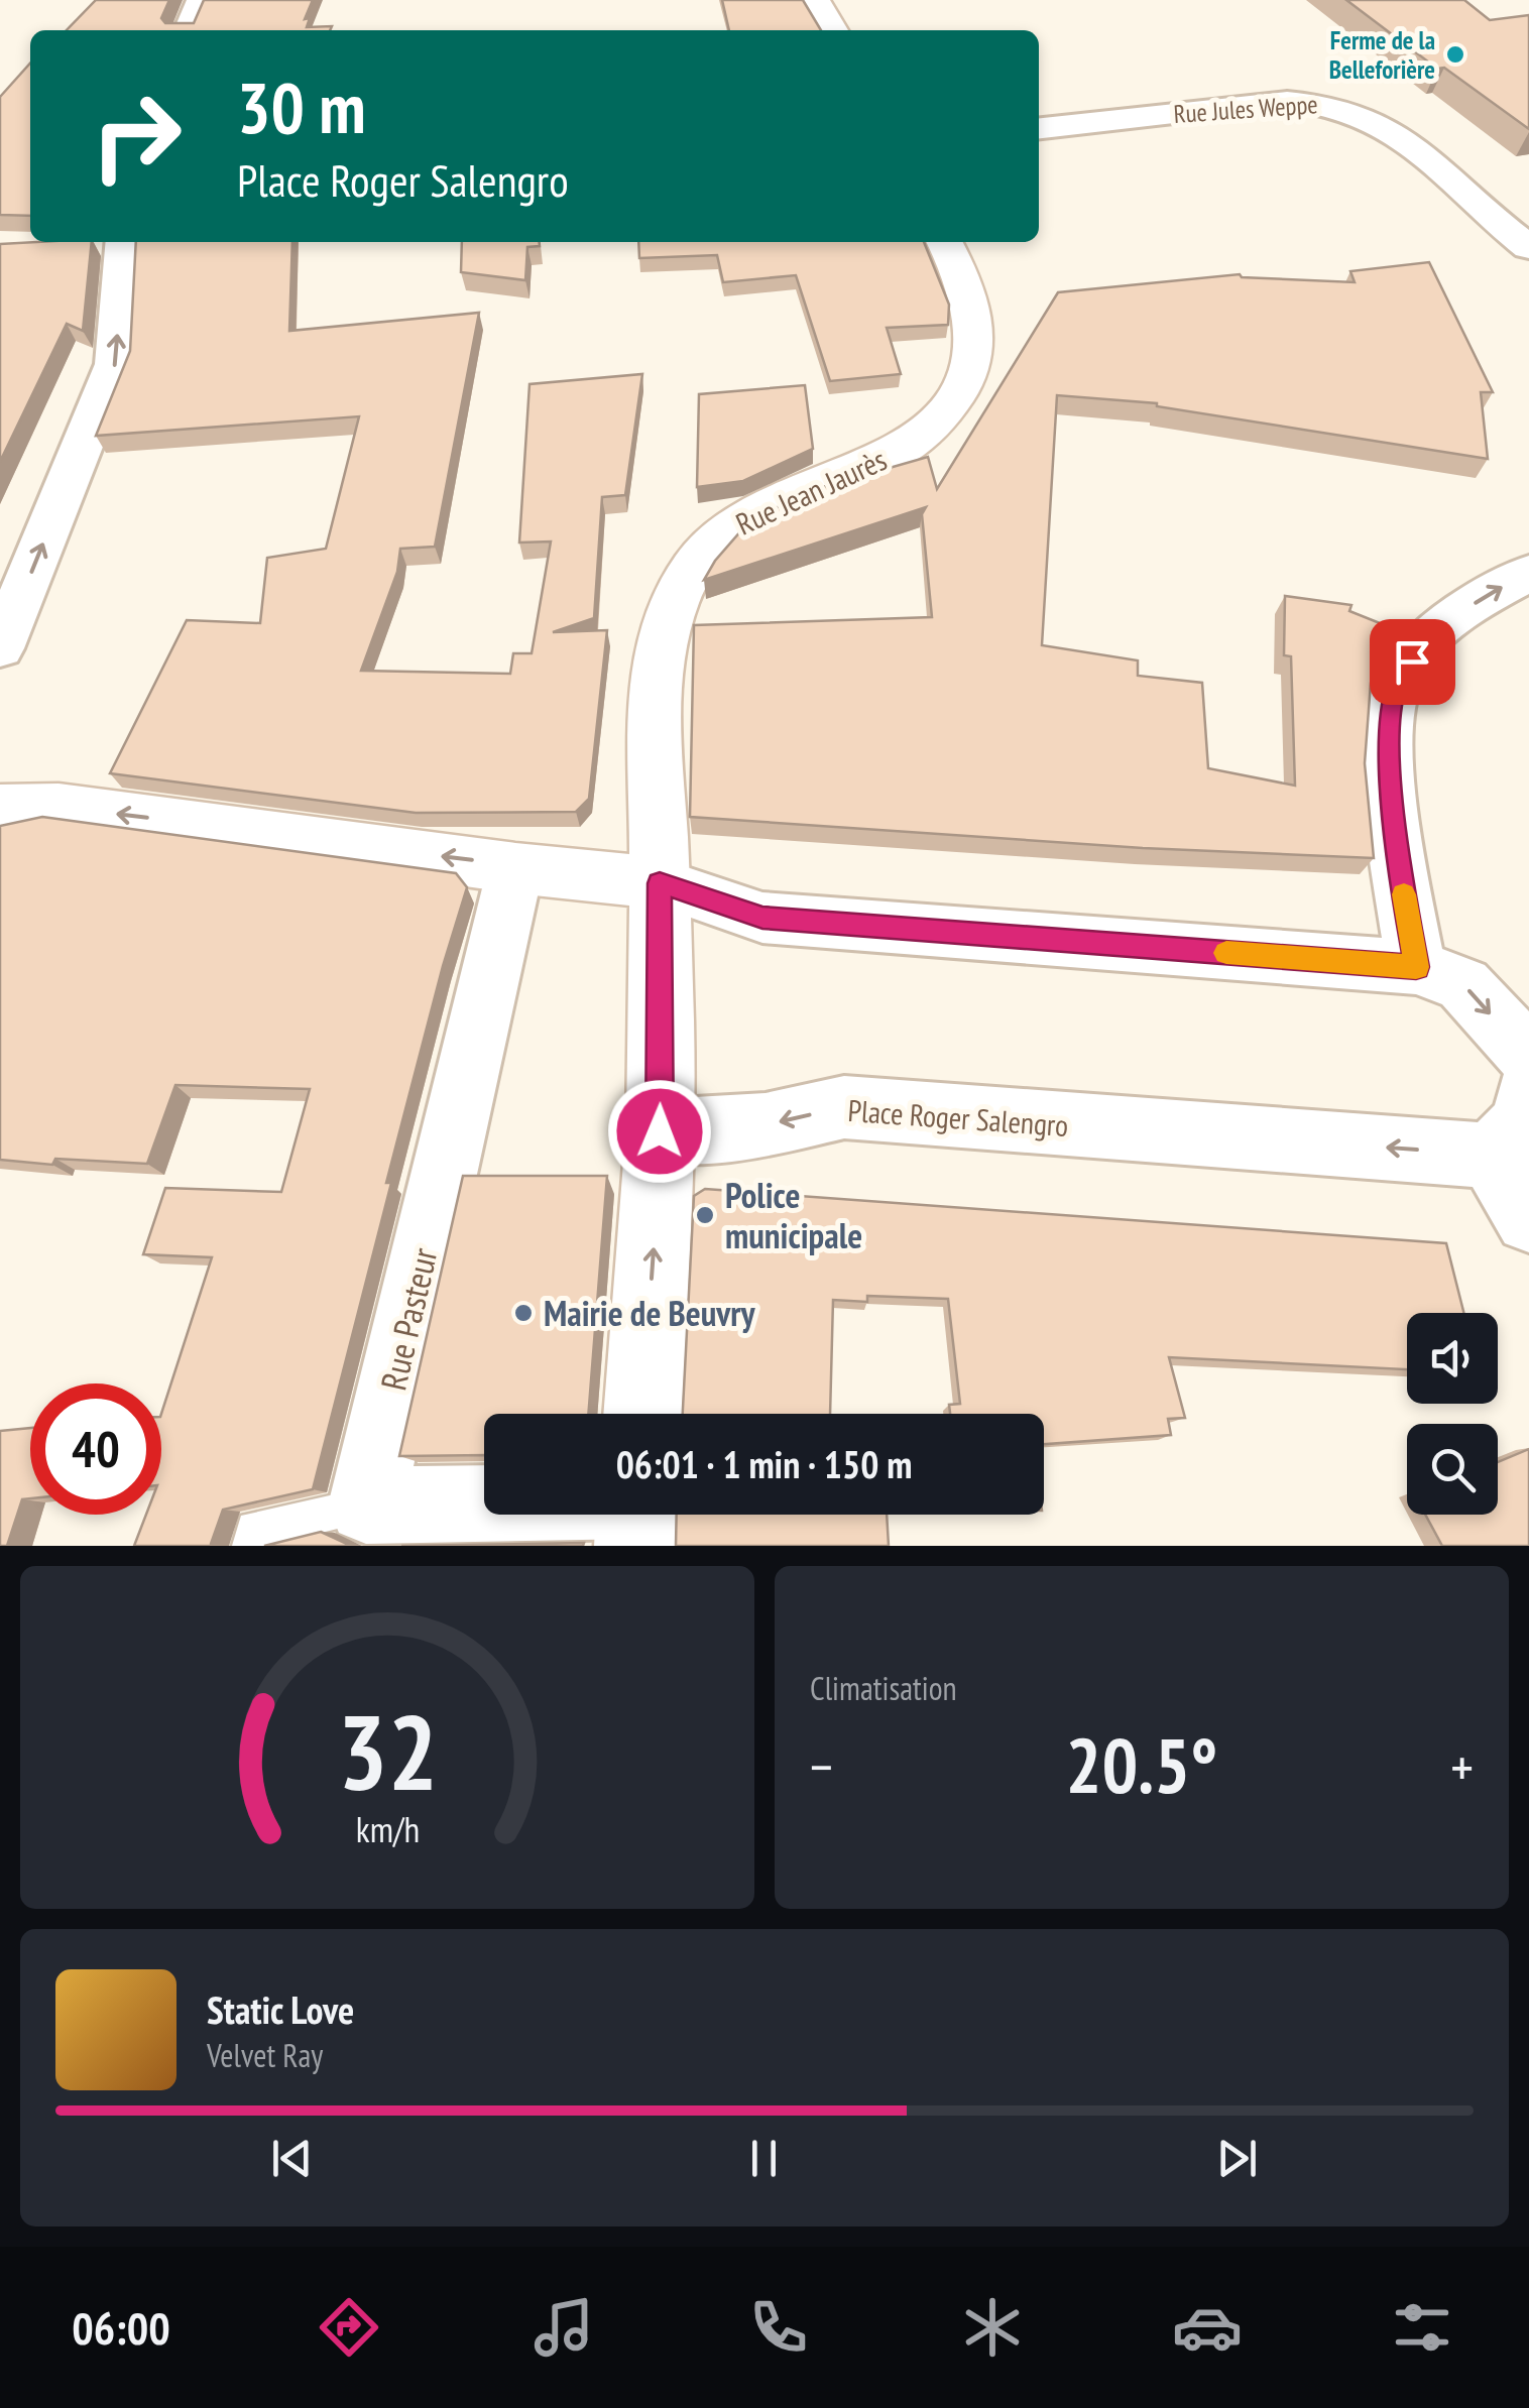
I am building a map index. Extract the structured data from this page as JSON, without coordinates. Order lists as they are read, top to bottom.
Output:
{
  "streets": {
    "street": [
      "Rue Jules Weppe",
      "Rue Jean Jaurès",
      "Place Roger Salengro",
      "Rue Pasteur"
    ]
  },
  "places": ["Ferme de la Belleforière", "Police municipale", "Mairie de Beuvry"],
  "page": {
    "turn": ["30 m", "Place Roger Salengro"],
    "limit": "40",
    "trip": "06:01 · 1 min · 150 m",
    "tile": "Climatisation",
    "heat": ["−", "20.5°", "+"],
    "song": ["Static Love", "Velvet Ray"],
    "tabs": "06:00",
    "gauge": ["32", "km/h"]
  }
}
